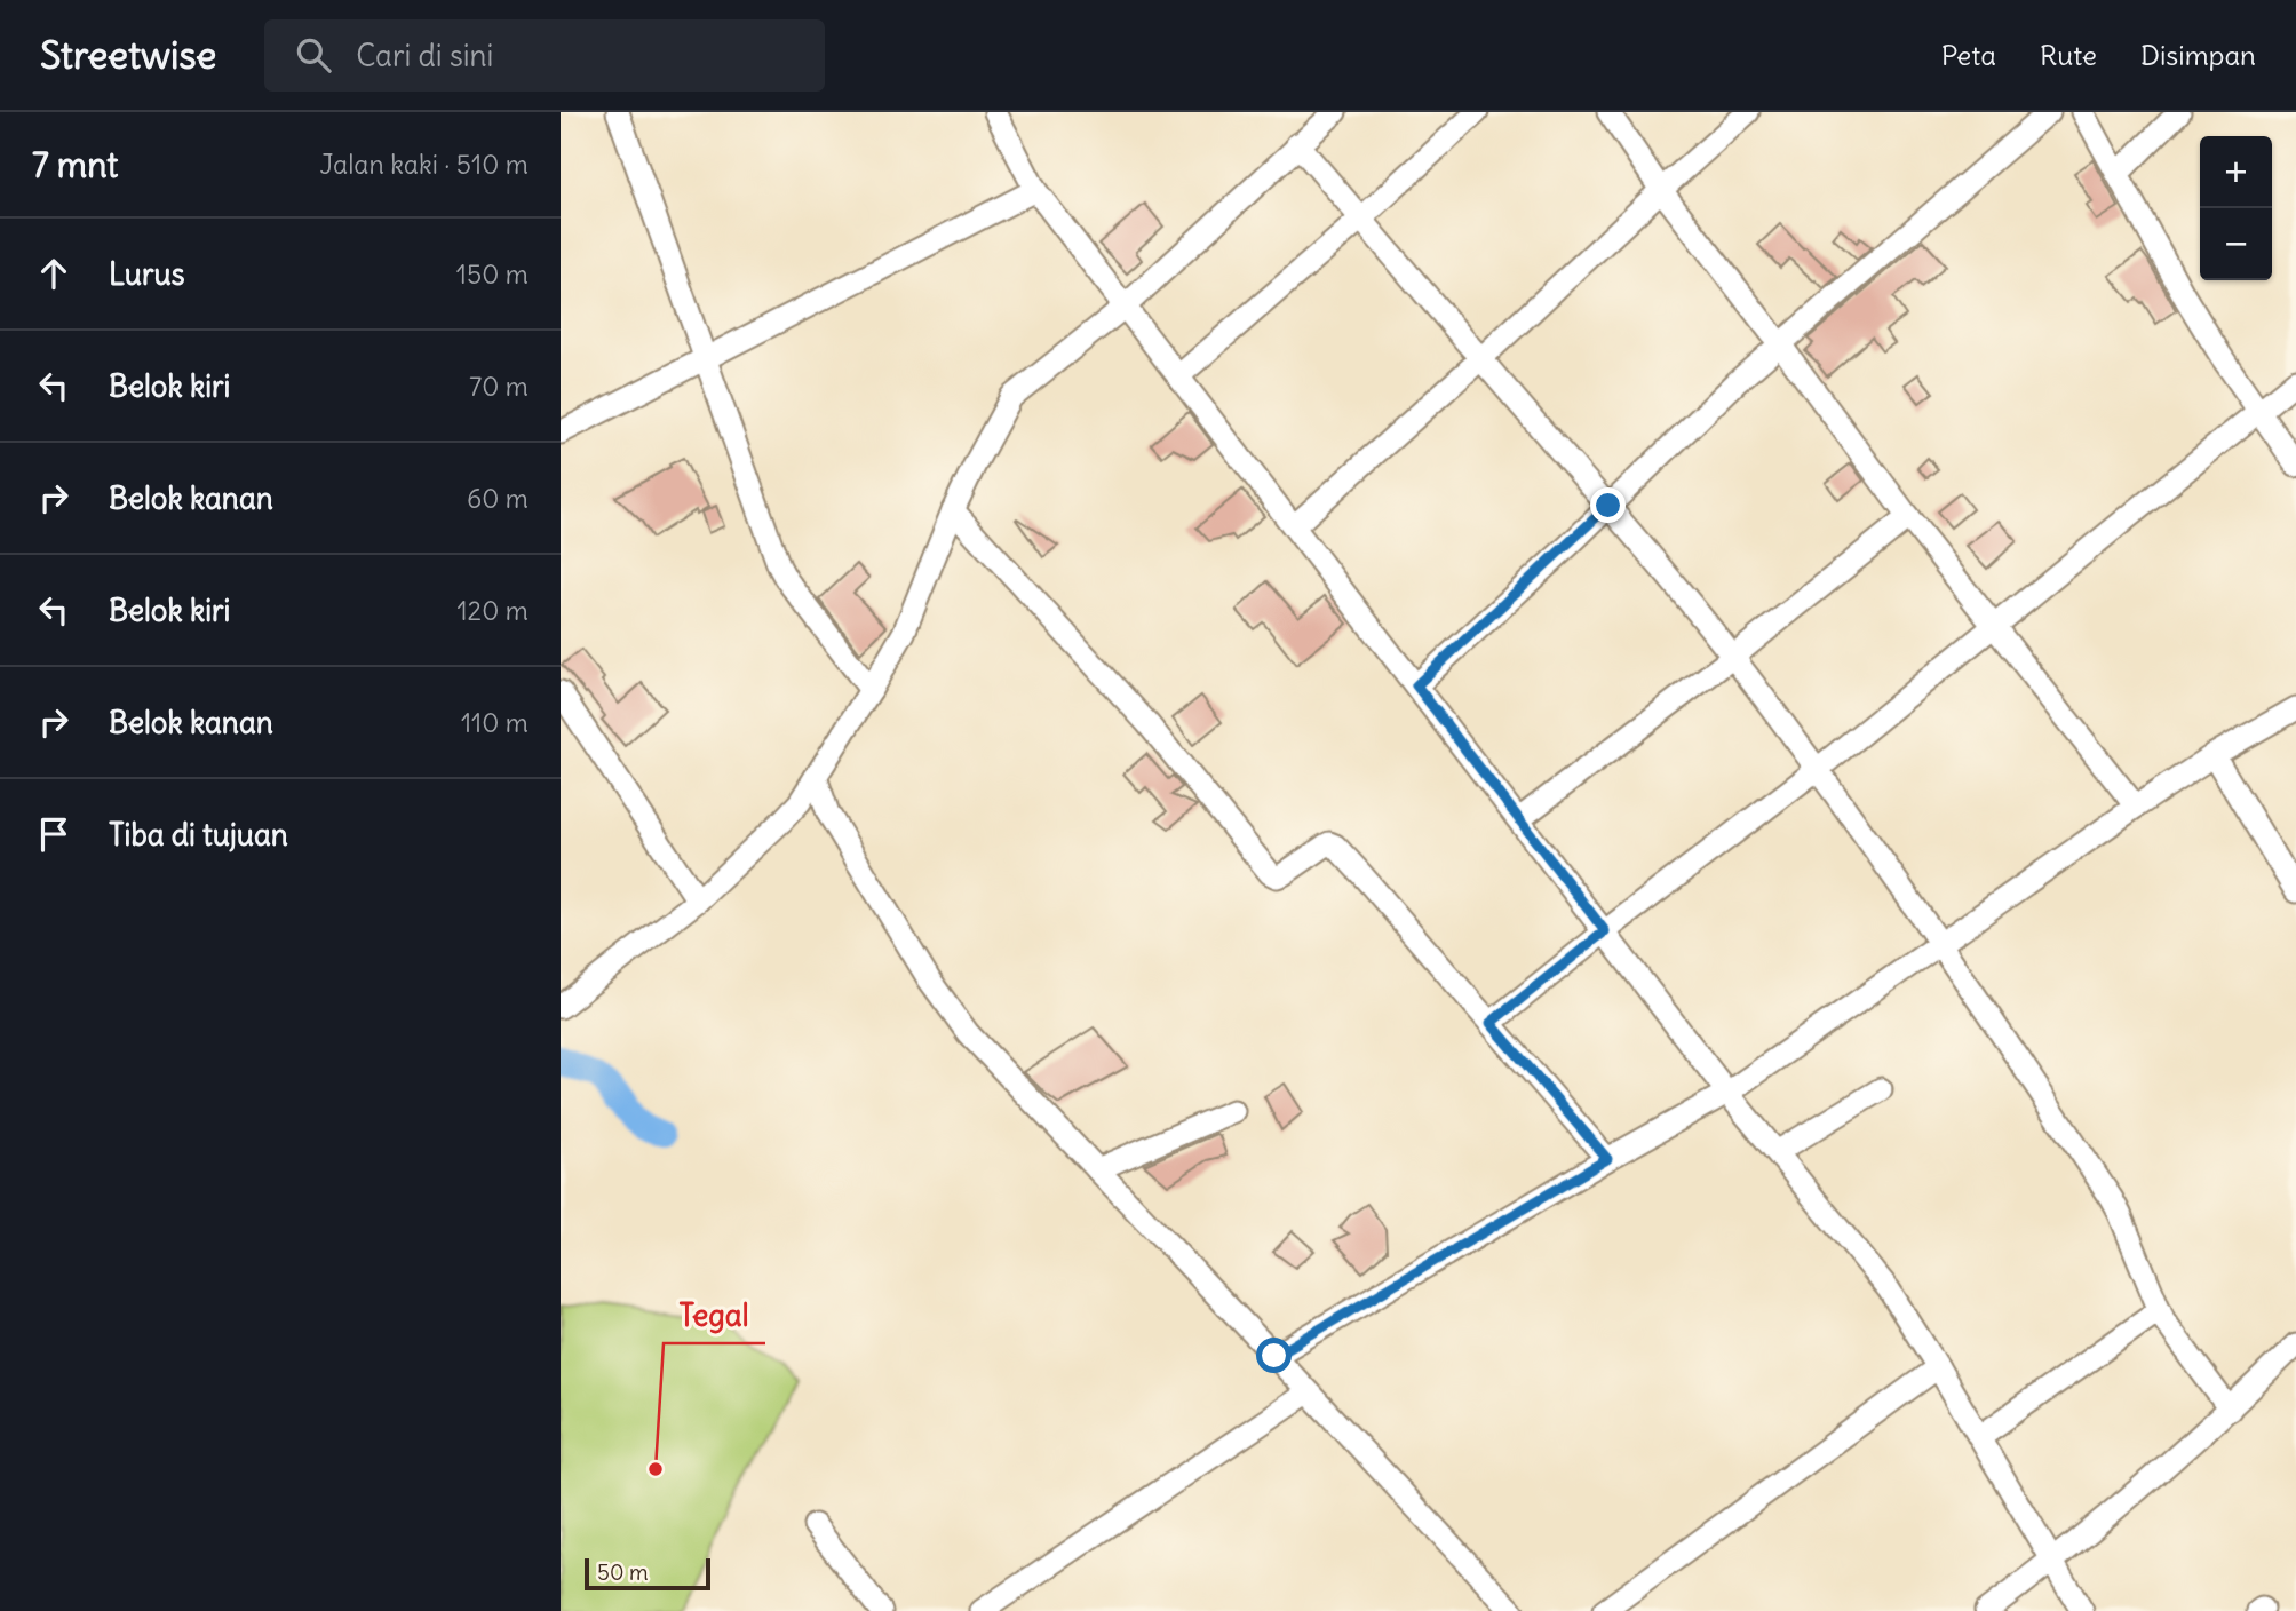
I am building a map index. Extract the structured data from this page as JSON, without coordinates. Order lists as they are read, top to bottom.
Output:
{
  "places": ["Tegal"],
  "scale_bar": "50 m",
  "page": {
    "header": "Streetwise",
    "search": "Cari di sini",
    "nav": ["Peta", "Rute", "Disimpan"],
    "heading": ["7 mnt", "Jalan kaki · 510 m"],
    "map_buttons": ["+", "−"],
    "list": [
      ["Lurus", "150 m"],
      ["Belok kiri", "70 m"],
      ["Belok kanan", "60 m"],
      ["Belok kiri", "120 m"],
      ["Belok kanan", "110 m"],
      "Tiba di tujuan"
    ],
    "scale": "50 m"
  }
}
